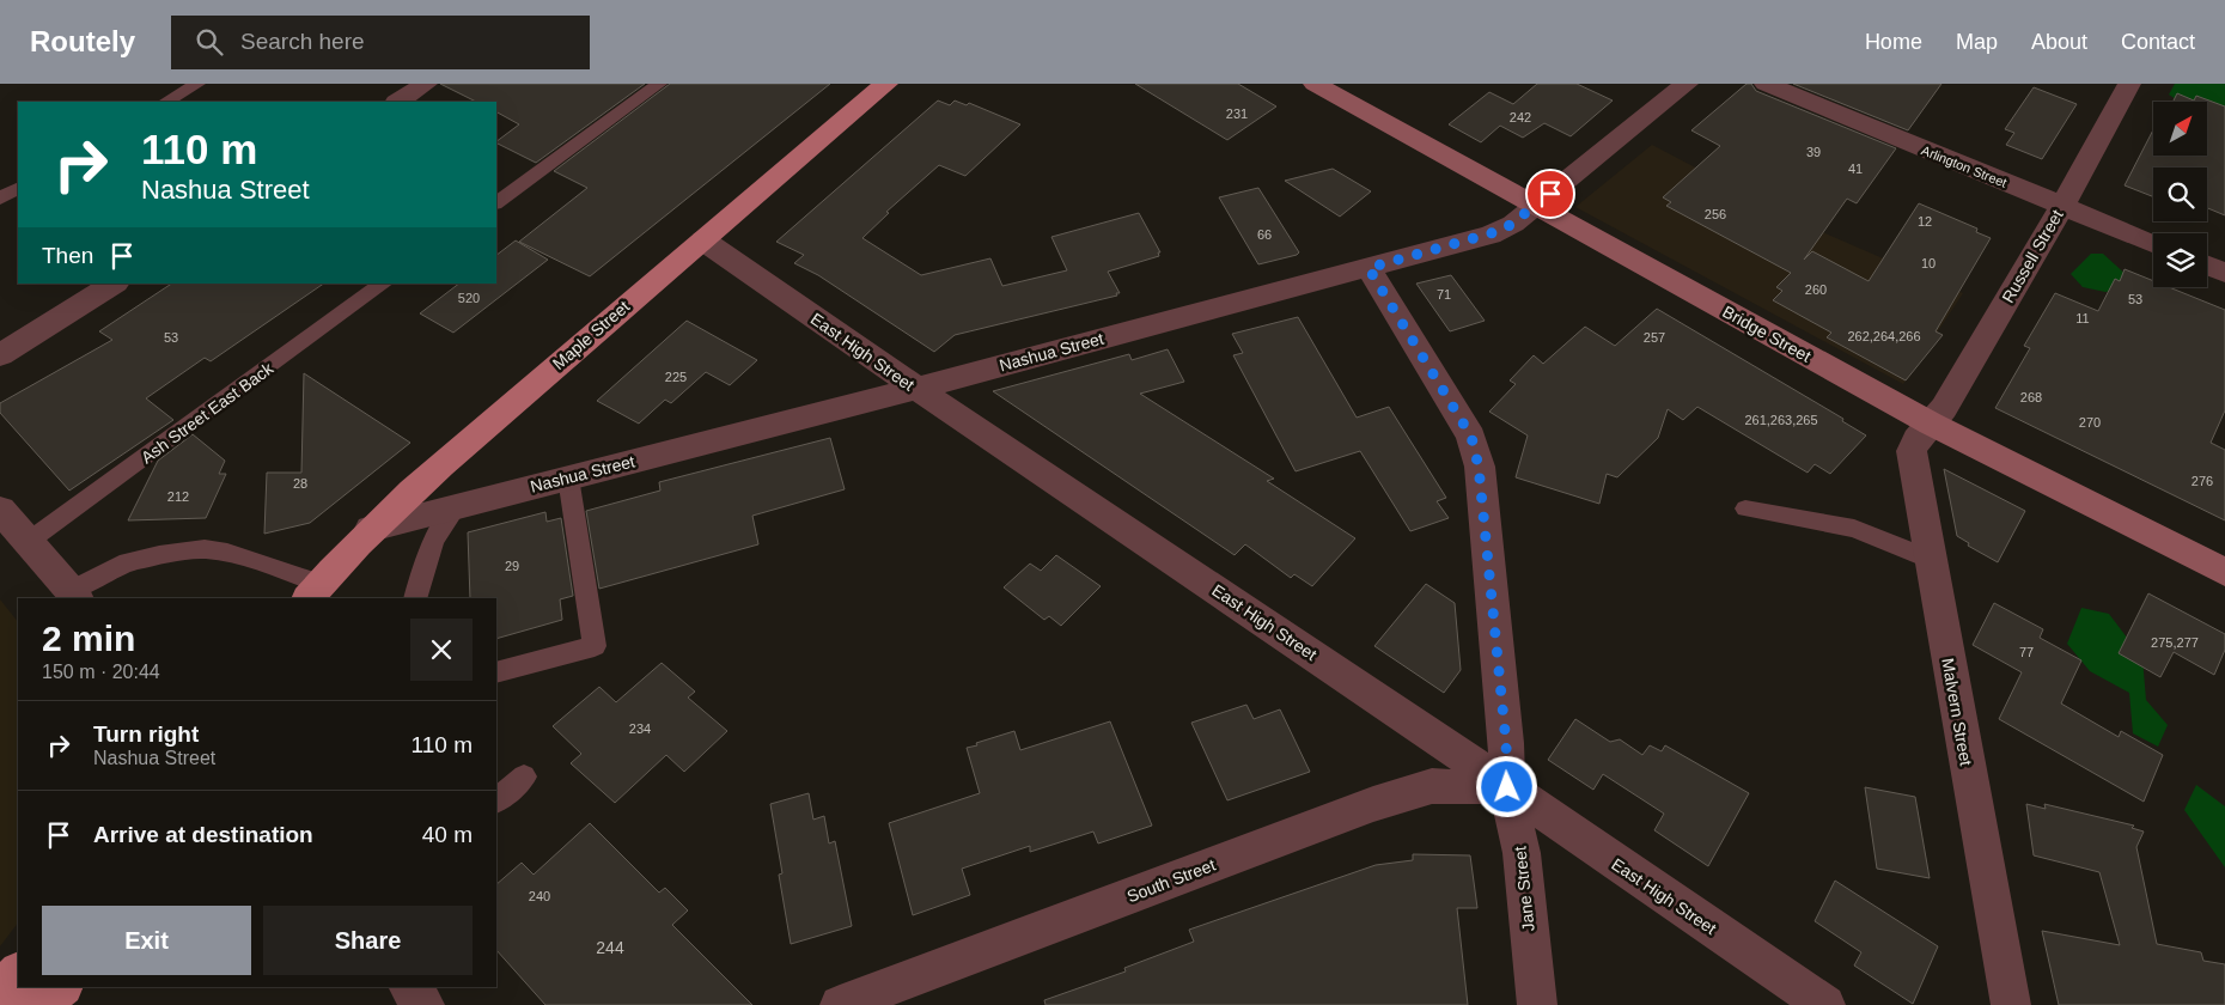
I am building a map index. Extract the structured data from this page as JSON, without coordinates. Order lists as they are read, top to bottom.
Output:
{
  "streets": {
    "main road": ["Bridge Street", "Maple Street"],
    "street": [
      "Arlington Street",
      "Russell Street",
      "East High Street",
      "Nashua Street",
      "Malvern Street",
      "South Street",
      "Jane Street"
    ],
    "lane": ["Ash Street East Back"]
  },
  "crossings": [
    ["Arlington Street", "Russell Street"],
    ["Russell Street", "Bridge Street"],
    ["Russell Street", "Malvern Street"],
    ["Bridge Street", "Nashua Street"],
    ["Bridge Street", "Malvern Street"],
    ["Maple Street", "East High Street"],
    ["Maple Street", "Nashua Street"],
    ["East High Street", "Nashua Street"],
    ["East High Street", "South Street"],
    ["East High Street", "Jane Street"],
    ["Nashua Street", "Jane Street"],
    ["South Street", "Jane Street"]
  ],
  "house_numbers": [
    "231",
    "242",
    "39",
    "41",
    "256",
    "12",
    "66",
    "10",
    "260",
    "71",
    "520",
    "53",
    "11",
    "262,264,266",
    "53",
    "257",
    "225",
    "268",
    "261,263,265",
    "270",
    "276",
    "28",
    "212",
    "29",
    "275,277",
    "77",
    "234",
    "240",
    "244"
  ],
  "north": "top right",
  "page": {
    "header": "Routely",
    "search": "Search here",
    "nav": [
      "Home",
      "Map",
      "About",
      "Contact"
    ],
    "turn": ["110 m", "Nashua Street"],
    "then": "Then",
    "heading": ["2 min", "150 m · 20:44"],
    "list": [
      {
        "name": "Turn right",
        "note": "Nashua Street",
        "value": "110 m"
      },
      {
        "name": "Arrive at destination",
        "value": "40 m"
      }
    ],
    "buttons": ["Exit", "Share"]
  }
}
